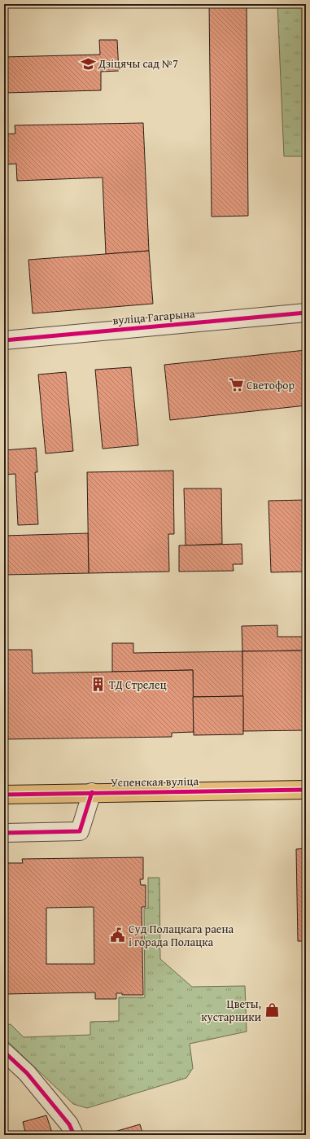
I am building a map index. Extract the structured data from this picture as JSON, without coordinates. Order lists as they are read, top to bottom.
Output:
{
  "streets": {
    "main road": ["Успенская вуліца"],
    "street": ["вуліца Гагарына"]
  },
  "places": {
    "school or university": ["Дзіцячы сад №7"],
    "supermarket": ["Светофор"],
    "building": ["ТД Стрелец"],
    "public building": ["Суд Полацкага раена і горада Полацка"],
    "shop": ["Цветы, кустарники"]
  }
}
